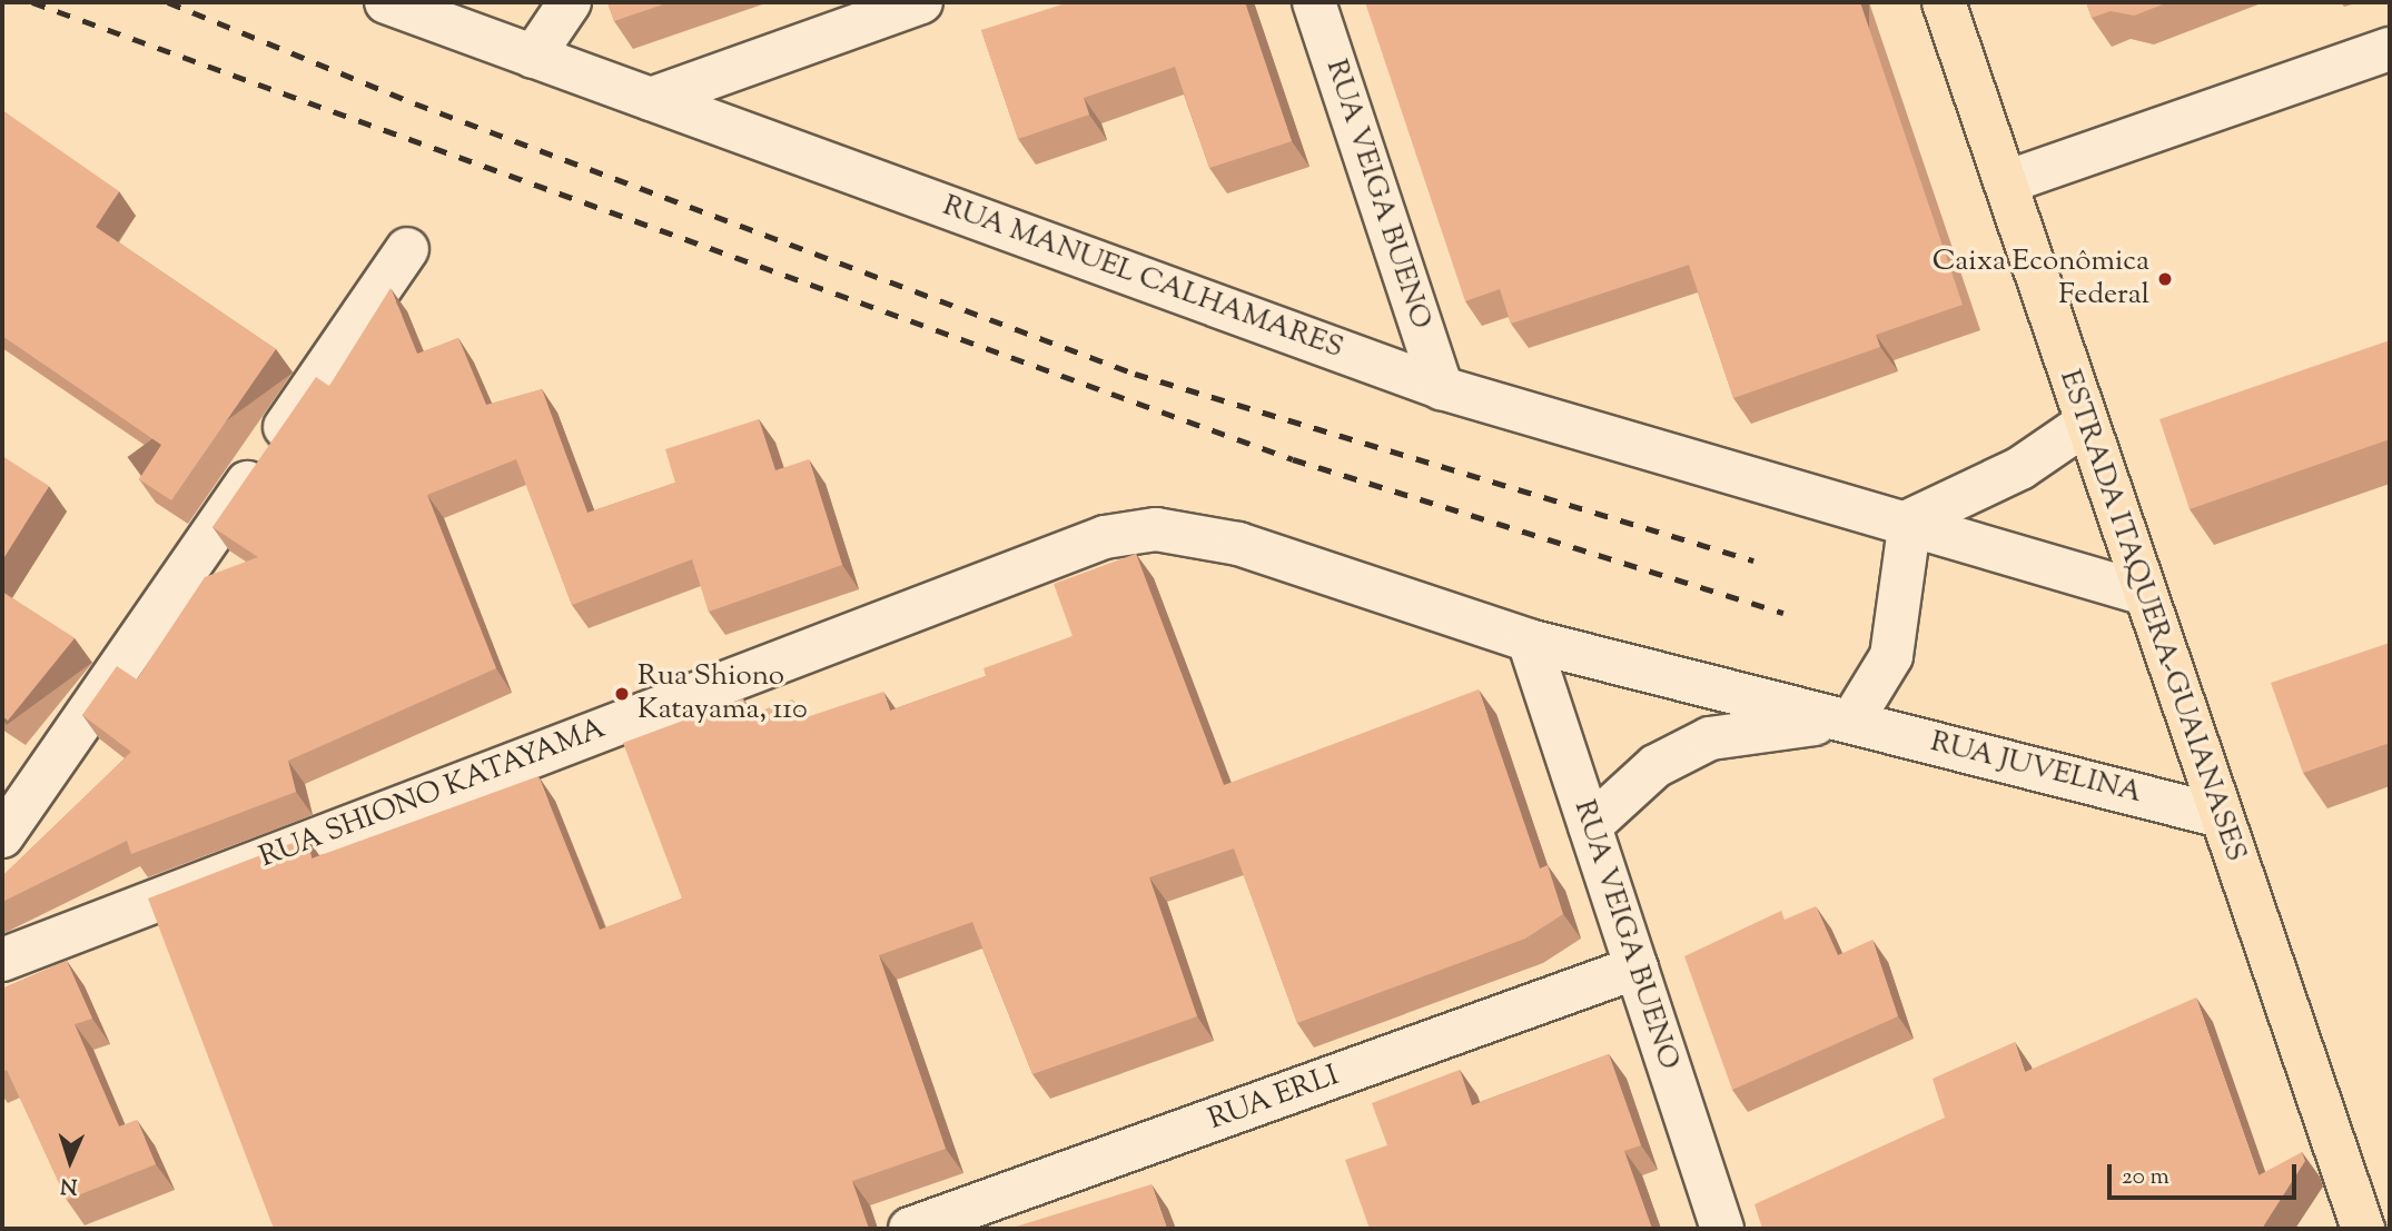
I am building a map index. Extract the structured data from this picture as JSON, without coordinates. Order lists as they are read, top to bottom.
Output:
{
  "streets": {
    "main road": ["ESTRADA ITAQUERA-GUAIANASES"],
    "street": [
      "RUA VEIGA BUENO",
      "RUA MANUEL CALHAMARES",
      "RUA JUVELINA",
      "RUA SHIONO KATAYAMA",
      "RUA ERLI"
    ]
  },
  "crossings": [
    ["RUA VEIGA BUENO", "RUA MANUEL CALHAMARES"],
    ["RUA VEIGA BUENO", "RUA JUVELINA"],
    ["RUA VEIGA BUENO", "RUA SHIONO KATAYAMA"],
    ["RUA VEIGA BUENO", "RUA ERLI"],
    ["RUA MANUEL CALHAMARES", "ESTRADA ITAQUERA-GUAIANASES"],
    ["ESTRADA ITAQUERA-GUAIANASES", "RUA JUVELINA"],
    ["RUA JUVELINA", "RUA SHIONO KATAYAMA"]
  ],
  "places": ["Caixa Econômica Federal", "Rua Shiono Katayama, 110"],
  "scale_bar": "20 m",
  "north": "bottom"
}
